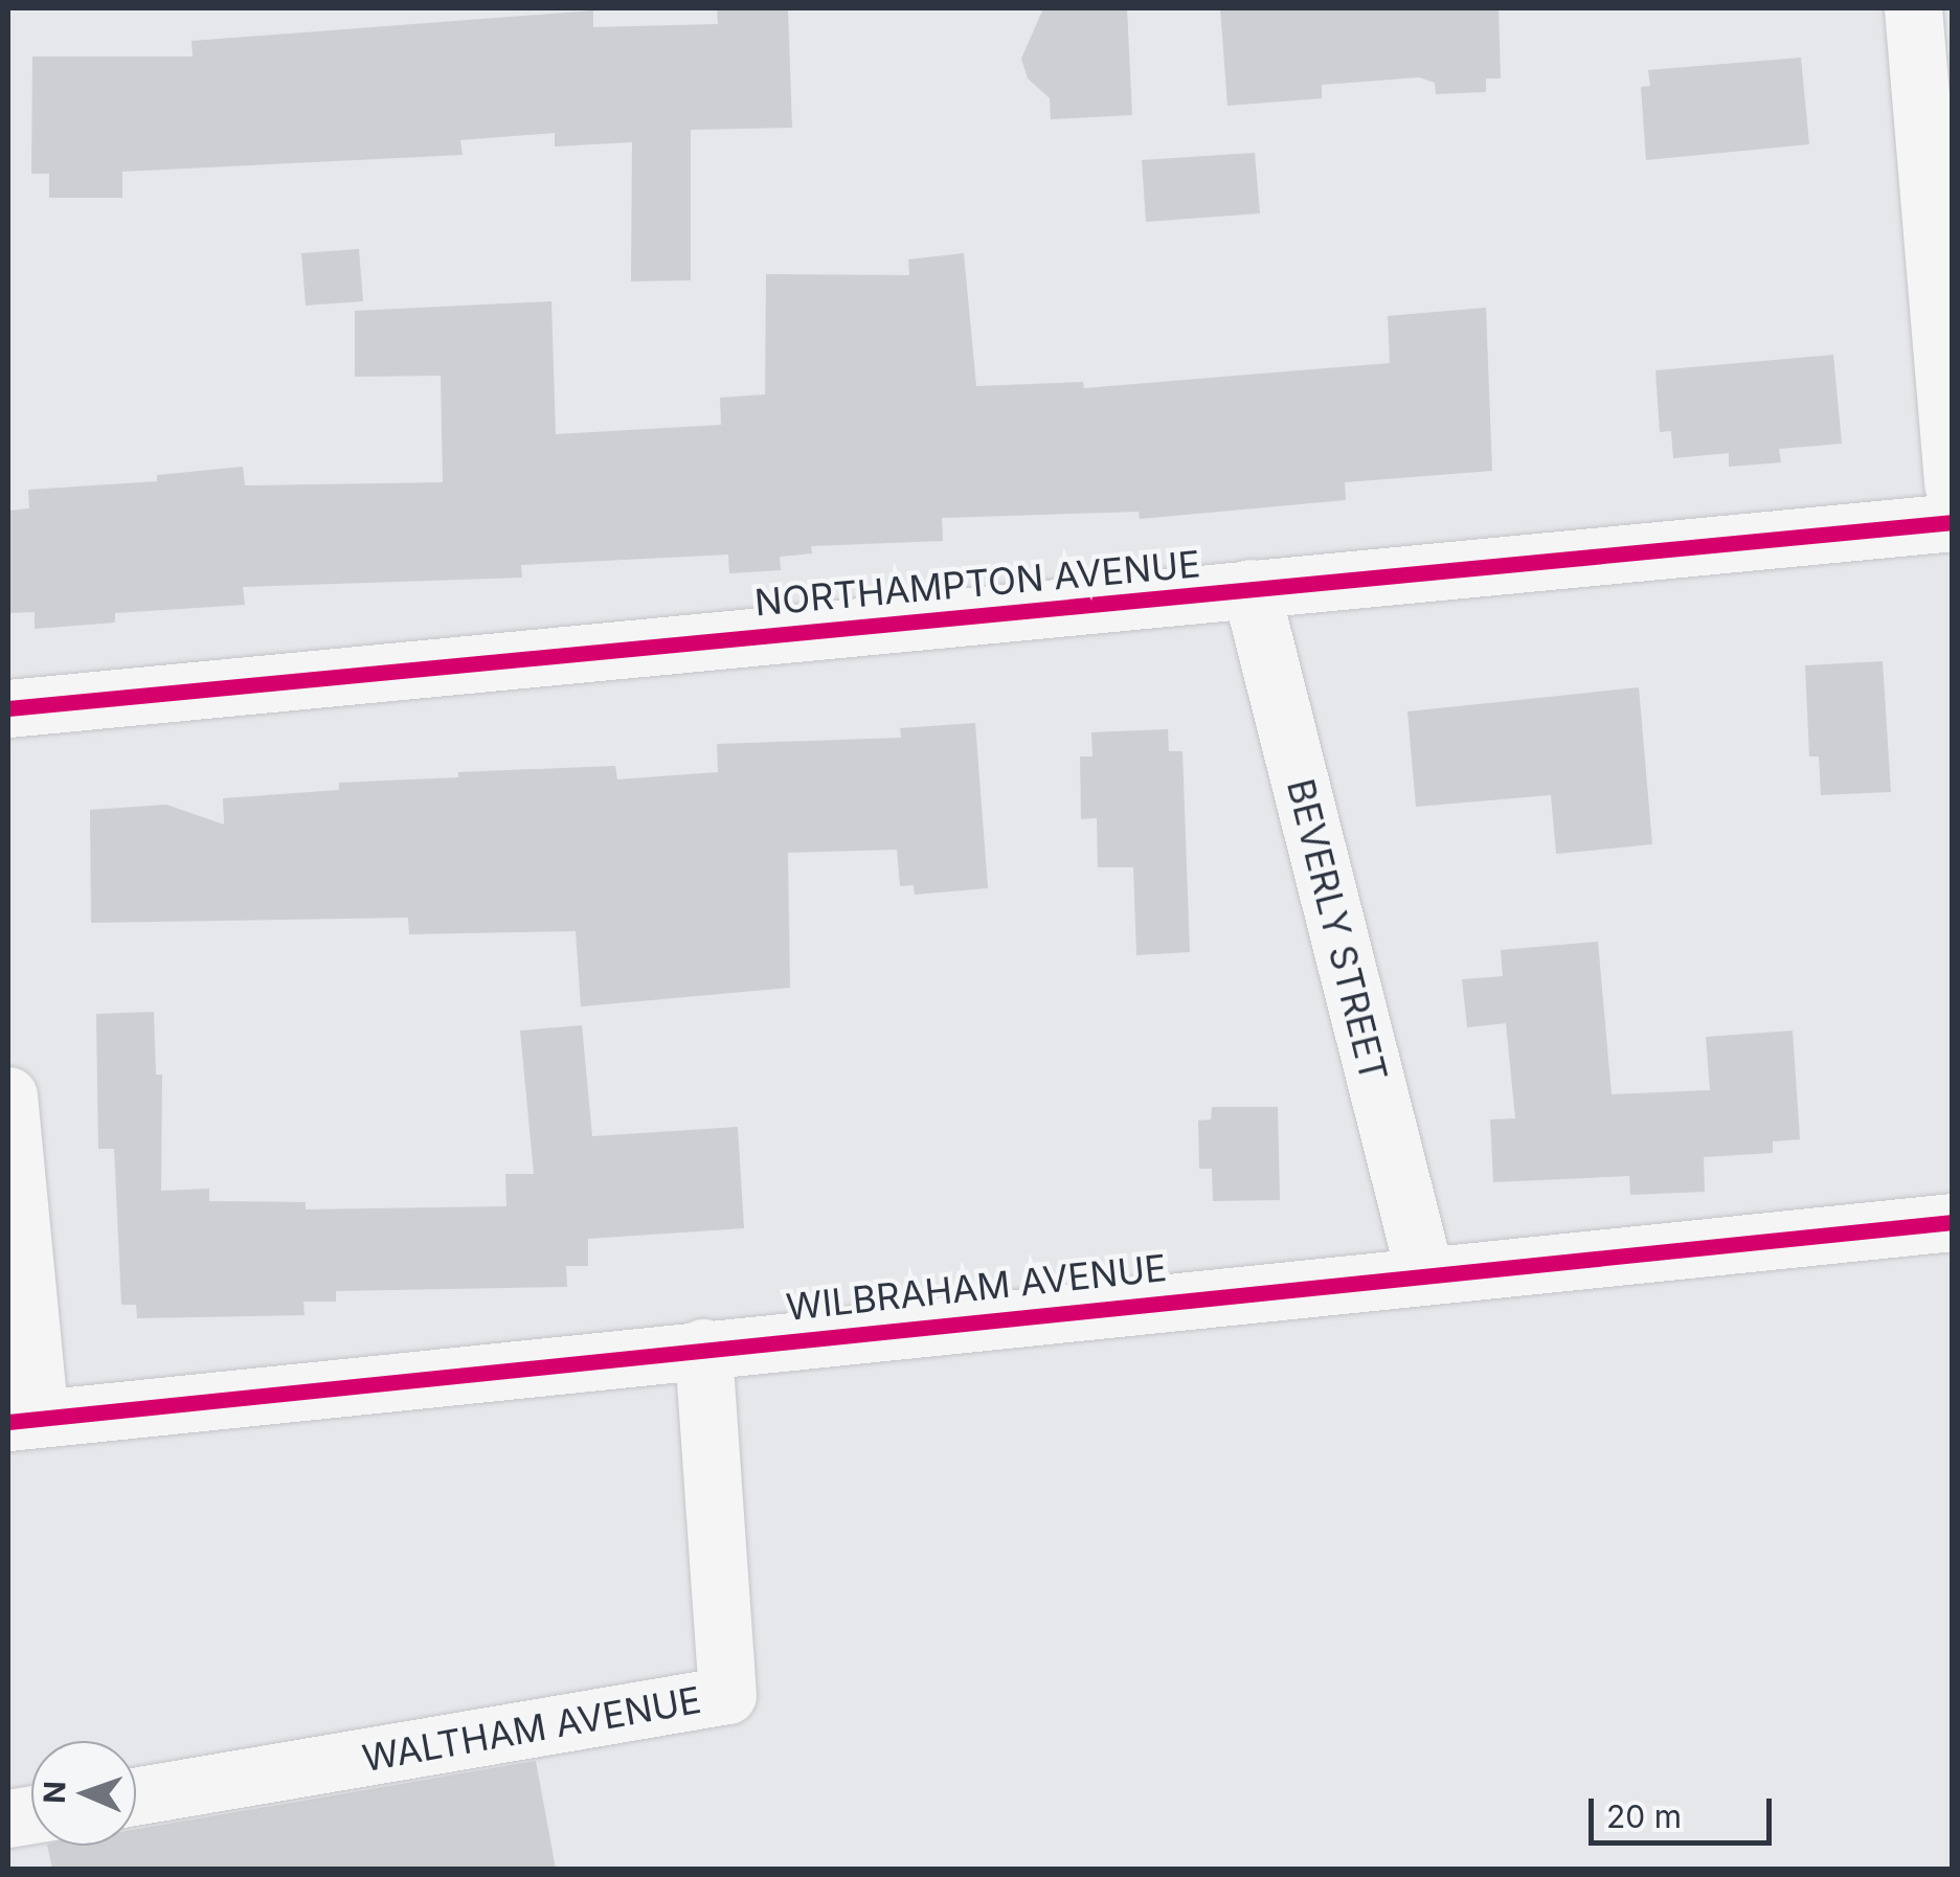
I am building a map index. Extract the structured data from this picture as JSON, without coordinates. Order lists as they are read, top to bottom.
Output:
{
  "streets": {
    "street": [
      "NORTHAMPTON AVENUE",
      "BEVERLY STREET",
      "WILBRAHAM AVENUE",
      "WALTHAM AVENUE"
    ]
  },
  "crossings": [
    ["NORTHAMPTON AVENUE", "BEVERLY STREET"],
    ["BEVERLY STREET", "WILBRAHAM AVENUE"],
    ["WILBRAHAM AVENUE", "WALTHAM AVENUE"]
  ],
  "scale_bar": "20 m",
  "north": "left"
}
